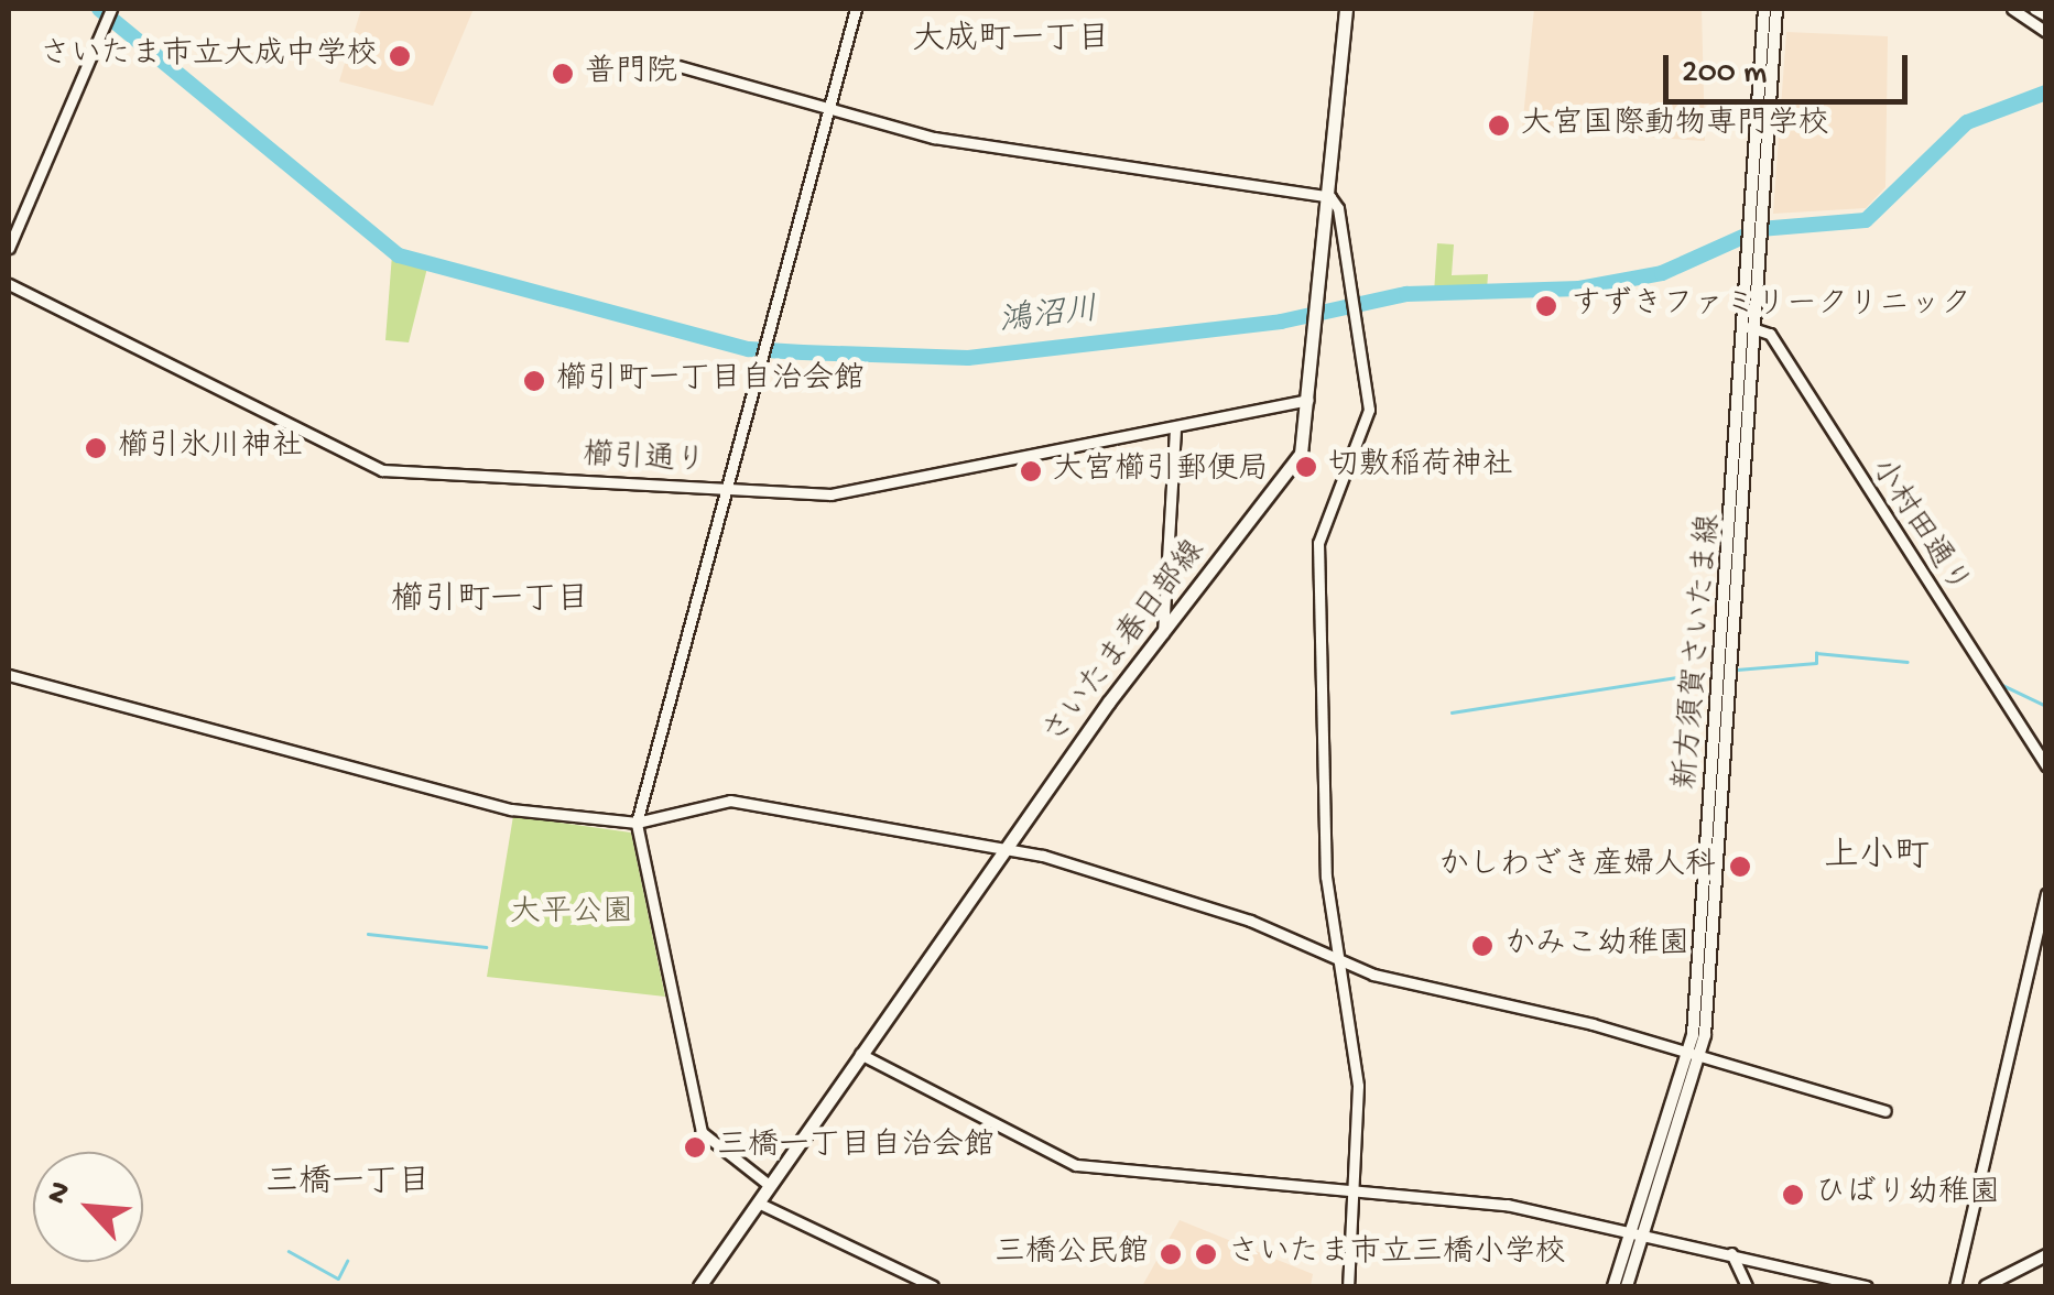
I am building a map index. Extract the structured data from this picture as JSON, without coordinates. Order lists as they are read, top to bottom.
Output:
{
  "streets": {
    "main road": ["さいたま春日部線", "新方須賀さいたま線"],
    "street": ["櫛引通り", "小村田通り"]
  },
  "crossings": [
    ["櫛引通り", "さいたま春日部線"],
    ["小村田通り", "新方須賀さいたま線"]
  ],
  "districts": [
    "大成町一丁目",
    "櫛引町一丁目",
    "上小町",
    "三橋一丁目"
  ],
  "water": ["鴻沼川"],
  "parks": ["大平公園"],
  "places": [
    "さいたま市立大成中学校",
    "普門院",
    "大宮国際動物専門学校",
    "すずきファミリークリニック",
    "櫛引町一丁目自治会館",
    "櫛引氷川神社",
    "切敷稲荷神社",
    "大宮櫛引郵便局",
    "かしわざき産婦人科",
    "かみこ幼稚園",
    "三橋一丁目自治会館",
    "ひばり幼稚園",
    "三橋公民館",
    "さいたま市立三橋小学校"
  ],
  "scale_bar": "200 m",
  "north": "top left"
}
